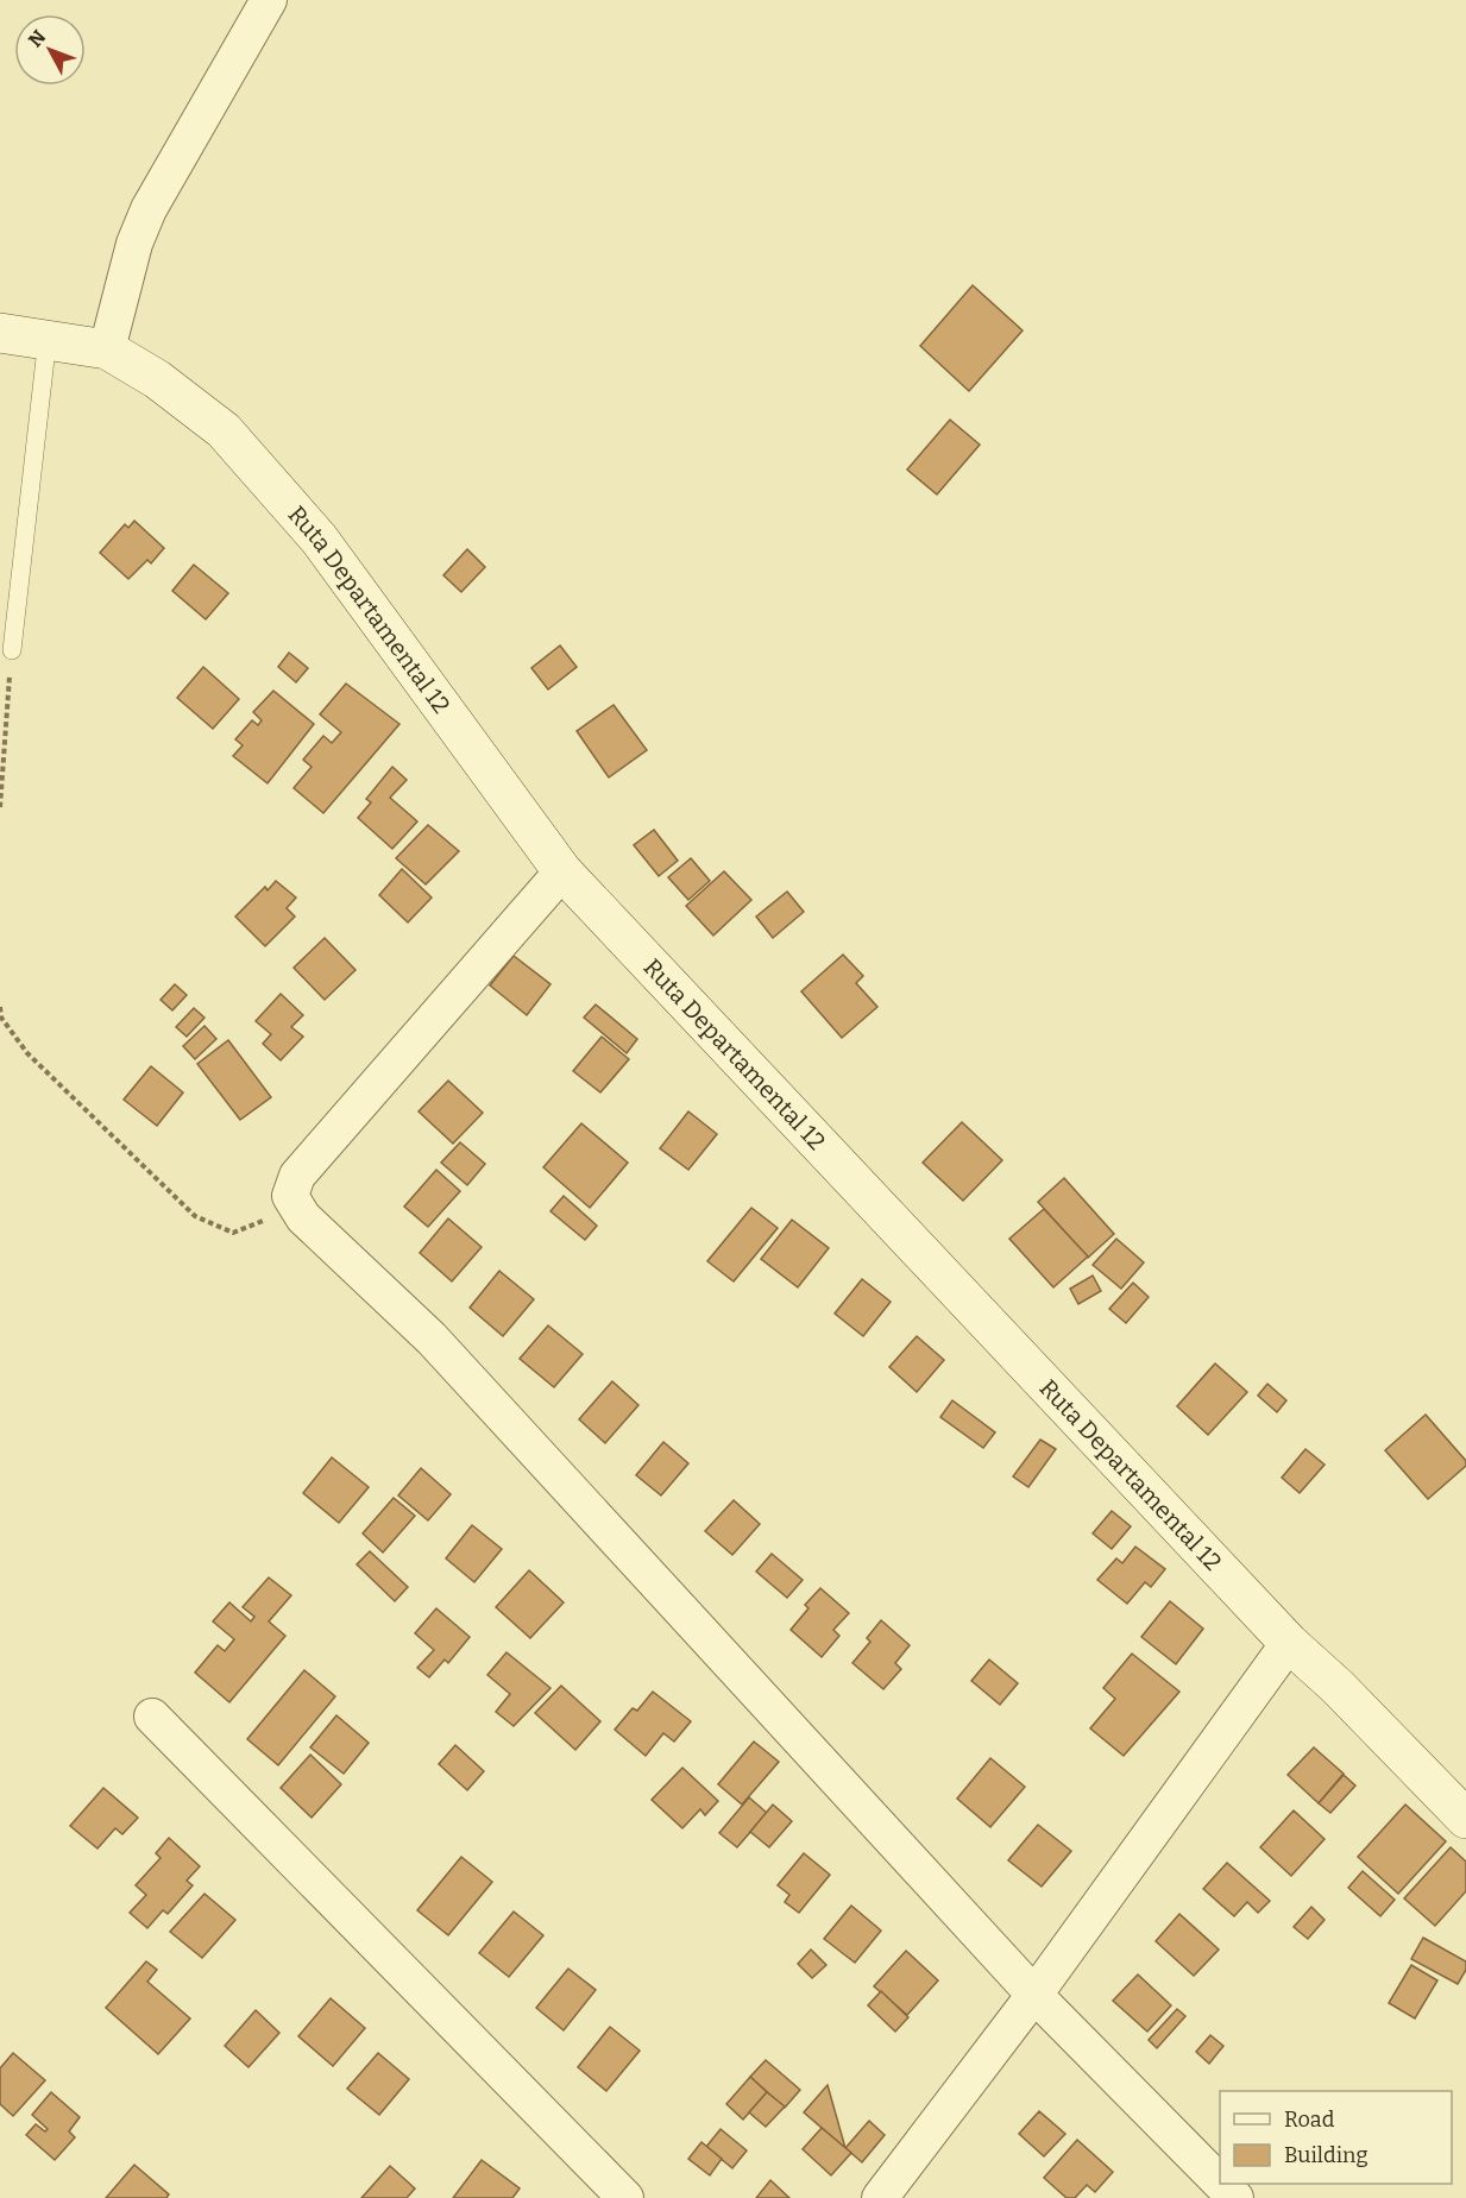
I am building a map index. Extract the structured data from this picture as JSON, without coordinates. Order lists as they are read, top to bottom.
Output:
{
  "streets": {
    "main road": ["Ruta Departamental 12"]
  },
  "legend": ["Road", "Building"],
  "north": "top left"
}
